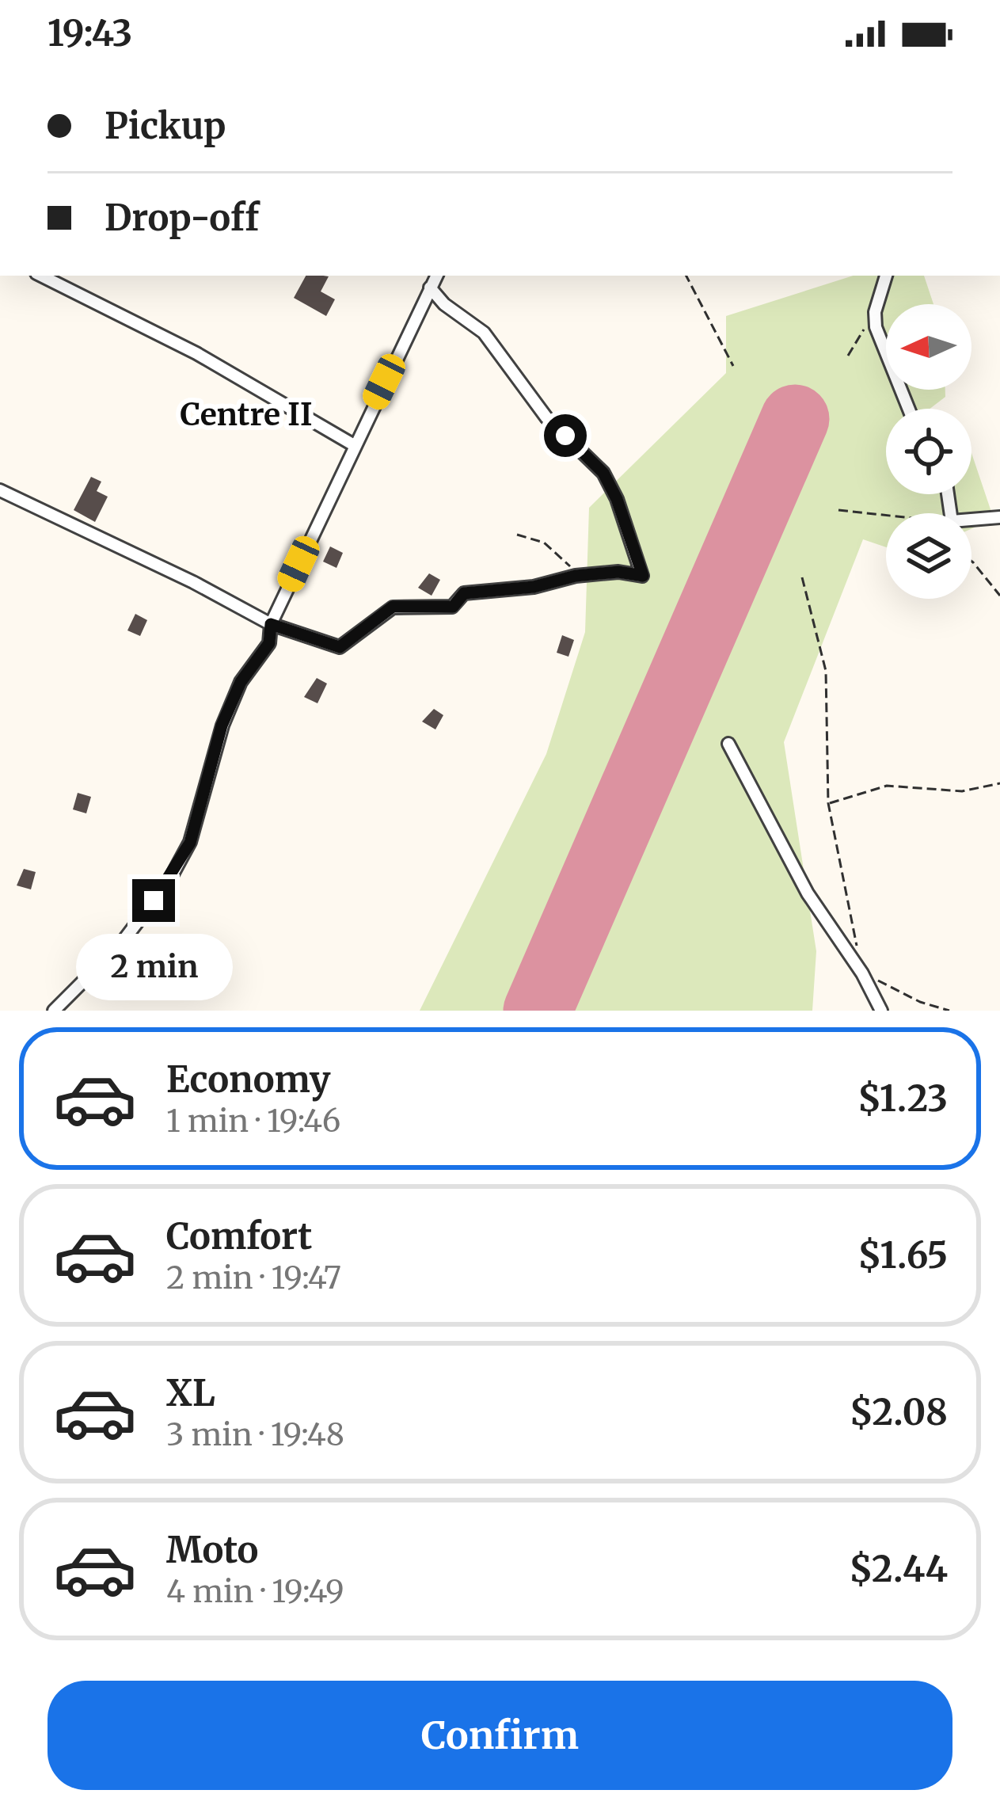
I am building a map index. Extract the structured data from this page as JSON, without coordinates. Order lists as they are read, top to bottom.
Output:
{
  "districts": ["Centre II"],
  "north": "left",
  "page": {
    "status": "19:43",
    "banner": ["Pickup", "Drop-off"],
    "bubble": "2 min",
    "list": [
      {
        "name": "Economy",
        "note": "1 min · 19:46",
        "value": "$1.23"
      },
      {
        "name": "Comfort",
        "note": "2 min · 19:47",
        "value": "$1.65"
      },
      {
        "name": "XL",
        "note": "3 min · 19:48",
        "value": "$2.08"
      },
      {
        "name": "Moto",
        "note": "4 min · 19:49",
        "value": "$2.44"
      }
    ],
    "buttons": "Confirm"
  }
}
